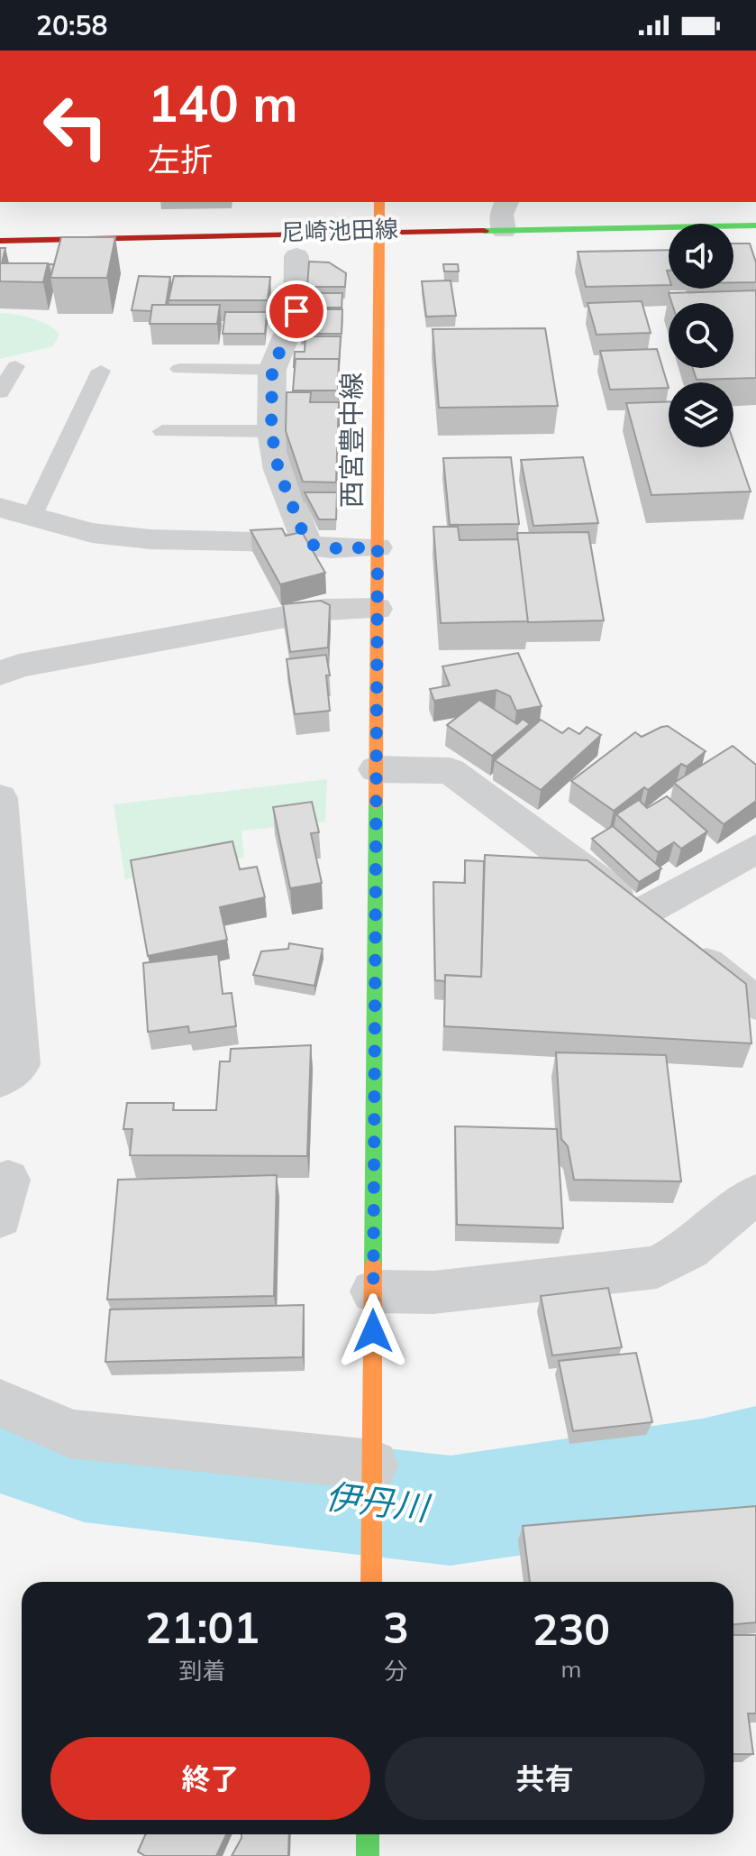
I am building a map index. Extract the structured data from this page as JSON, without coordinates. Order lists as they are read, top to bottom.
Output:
{
  "streets": {
    "main road": ["尼崎池田線", "西宮豊中線"]
  },
  "crossings": [
    ["尼崎池田線", "西宮豊中線"]
  ],
  "water": ["伊丹川"],
  "page": {
    "status": "20:58",
    "turn": ["140 m", "左折"],
    "eta": [
      "21:01",
      "到着",
      "3",
      "分",
      "230",
      "m"
    ],
    "buttons": ["終了", "共有"]
  }
}
